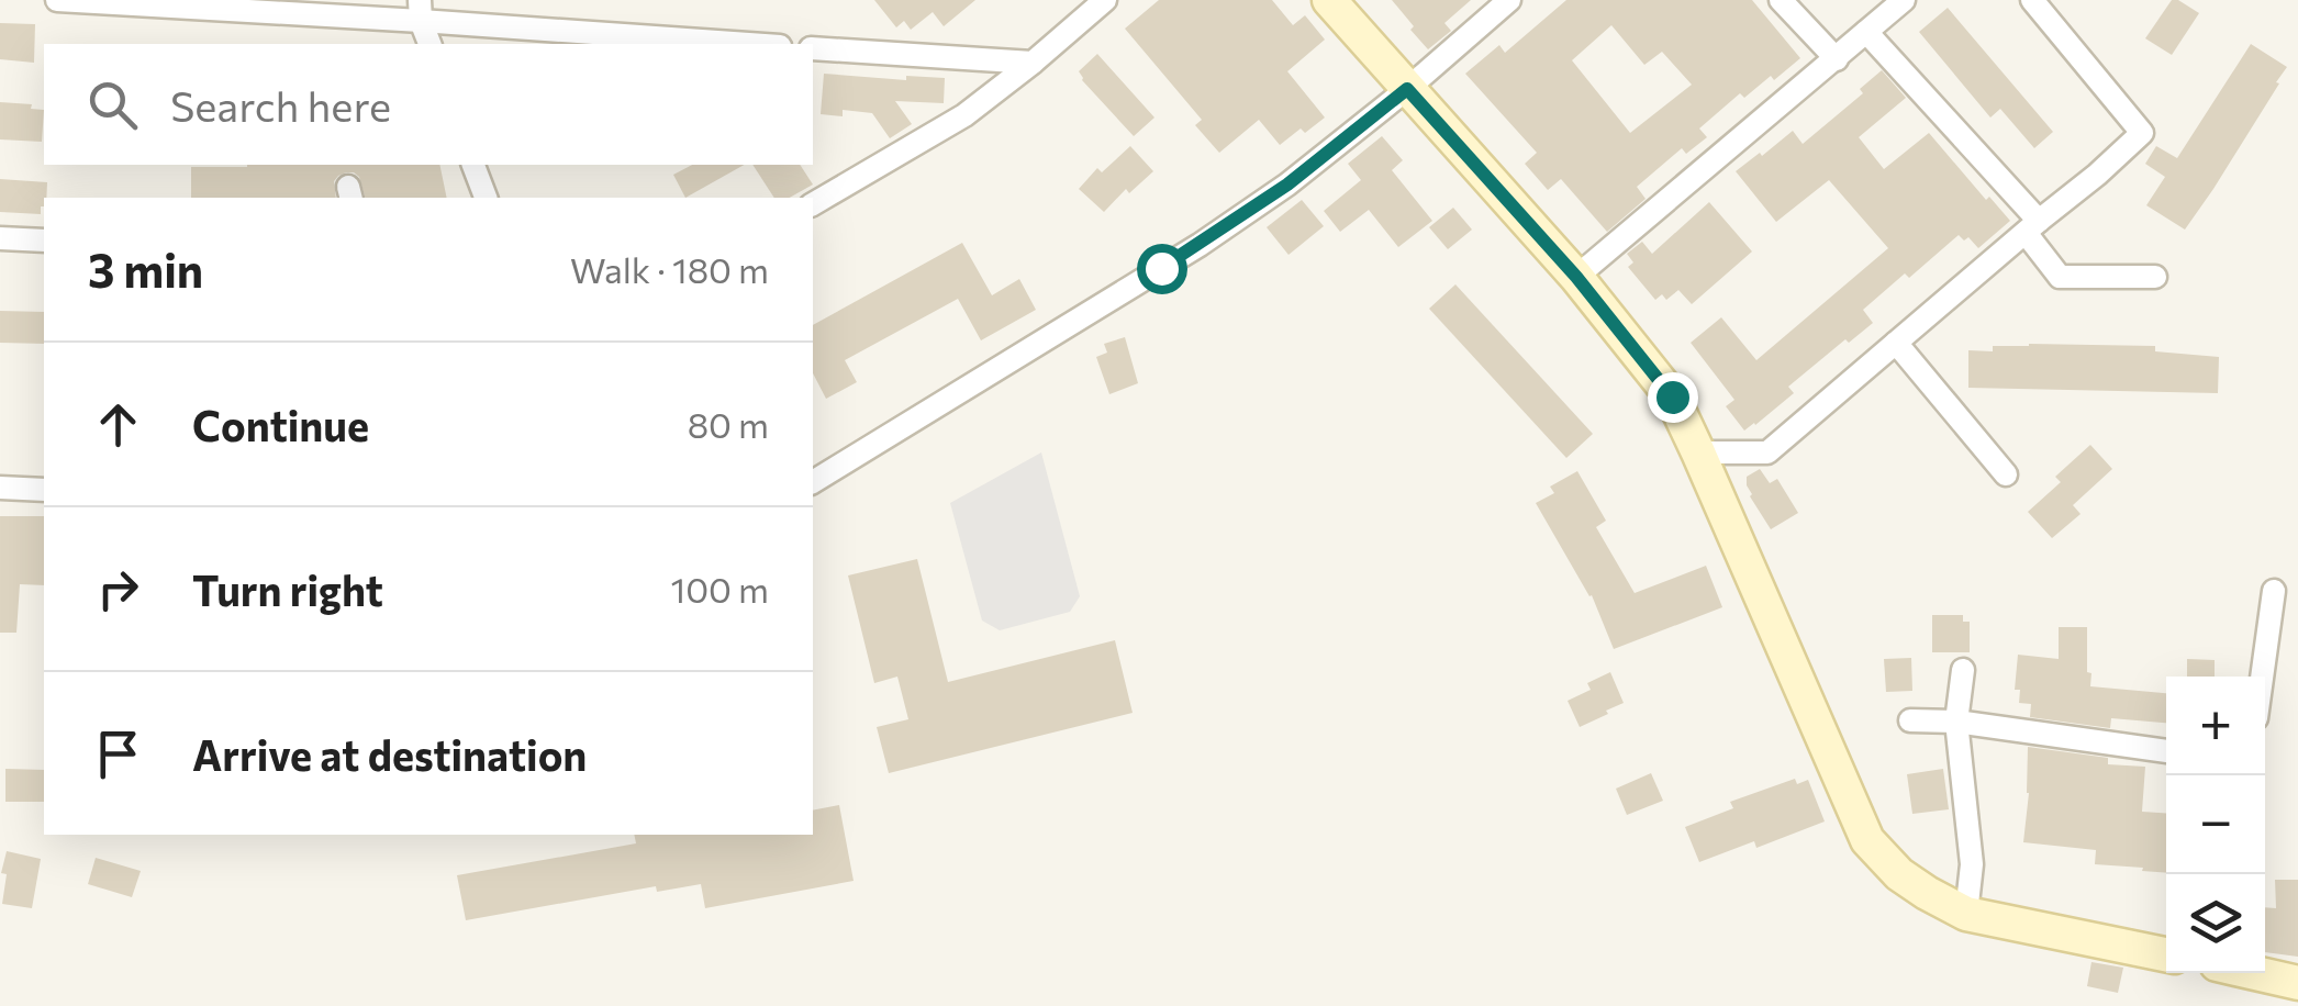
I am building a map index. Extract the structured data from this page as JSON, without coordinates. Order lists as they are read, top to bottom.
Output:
{
  "page": {
    "search": "Search here",
    "heading": ["3 min", "Walk · 180 m"],
    "list": [
      ["Continue", "80 m"],
      ["Turn right", "100 m"],
      "Arrive at destination"
    ],
    "map_buttons": ["+", "−"]
  }
}
